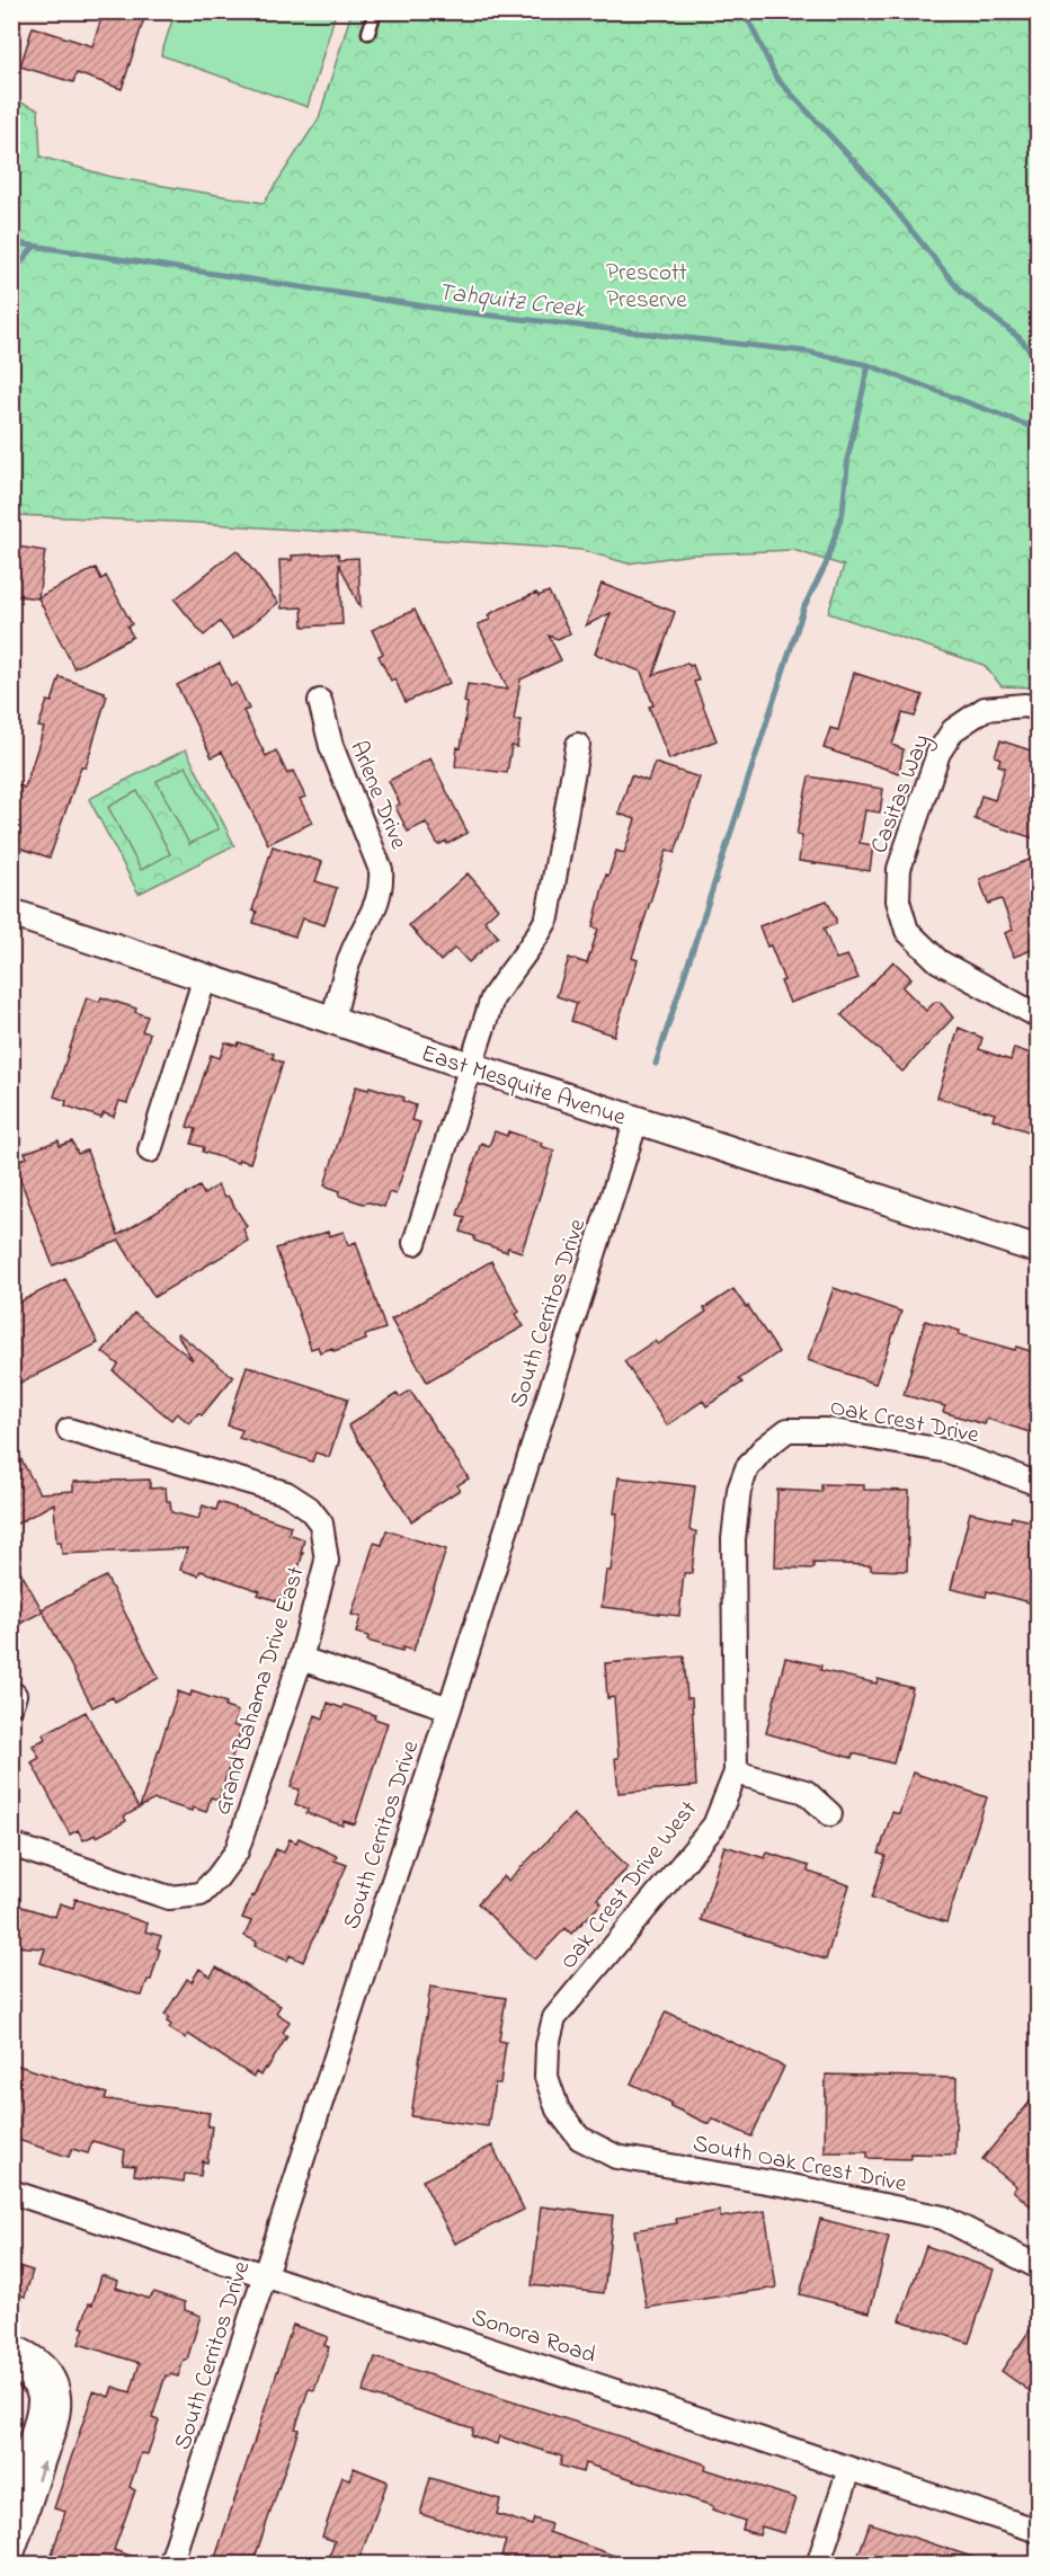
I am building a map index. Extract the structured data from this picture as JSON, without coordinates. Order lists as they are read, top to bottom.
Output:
{
  "streets": {
    "street": [
      "Casitas Way",
      "Arlene Drive",
      "East Mesquite Avenue",
      "South Cerritos Drive",
      "Oak Crest Drive",
      "Grand Bahama Drive East",
      "Oak Crest Drive West",
      "South Oak Crest Drive",
      "Sonora Road"
    ]
  },
  "crossings": [
    ["Arlene Drive", "East Mesquite Avenue"],
    ["East Mesquite Avenue", "South Cerritos Drive"],
    ["South Cerritos Drive", "Sonora Road"],
    ["Oak Crest Drive", "Oak Crest Drive West"],
    ["Oak Crest Drive West", "South Oak Crest Drive"]
  ],
  "water": ["Tahquitz Creek"],
  "parks": ["Prescott Preserve"]
}
